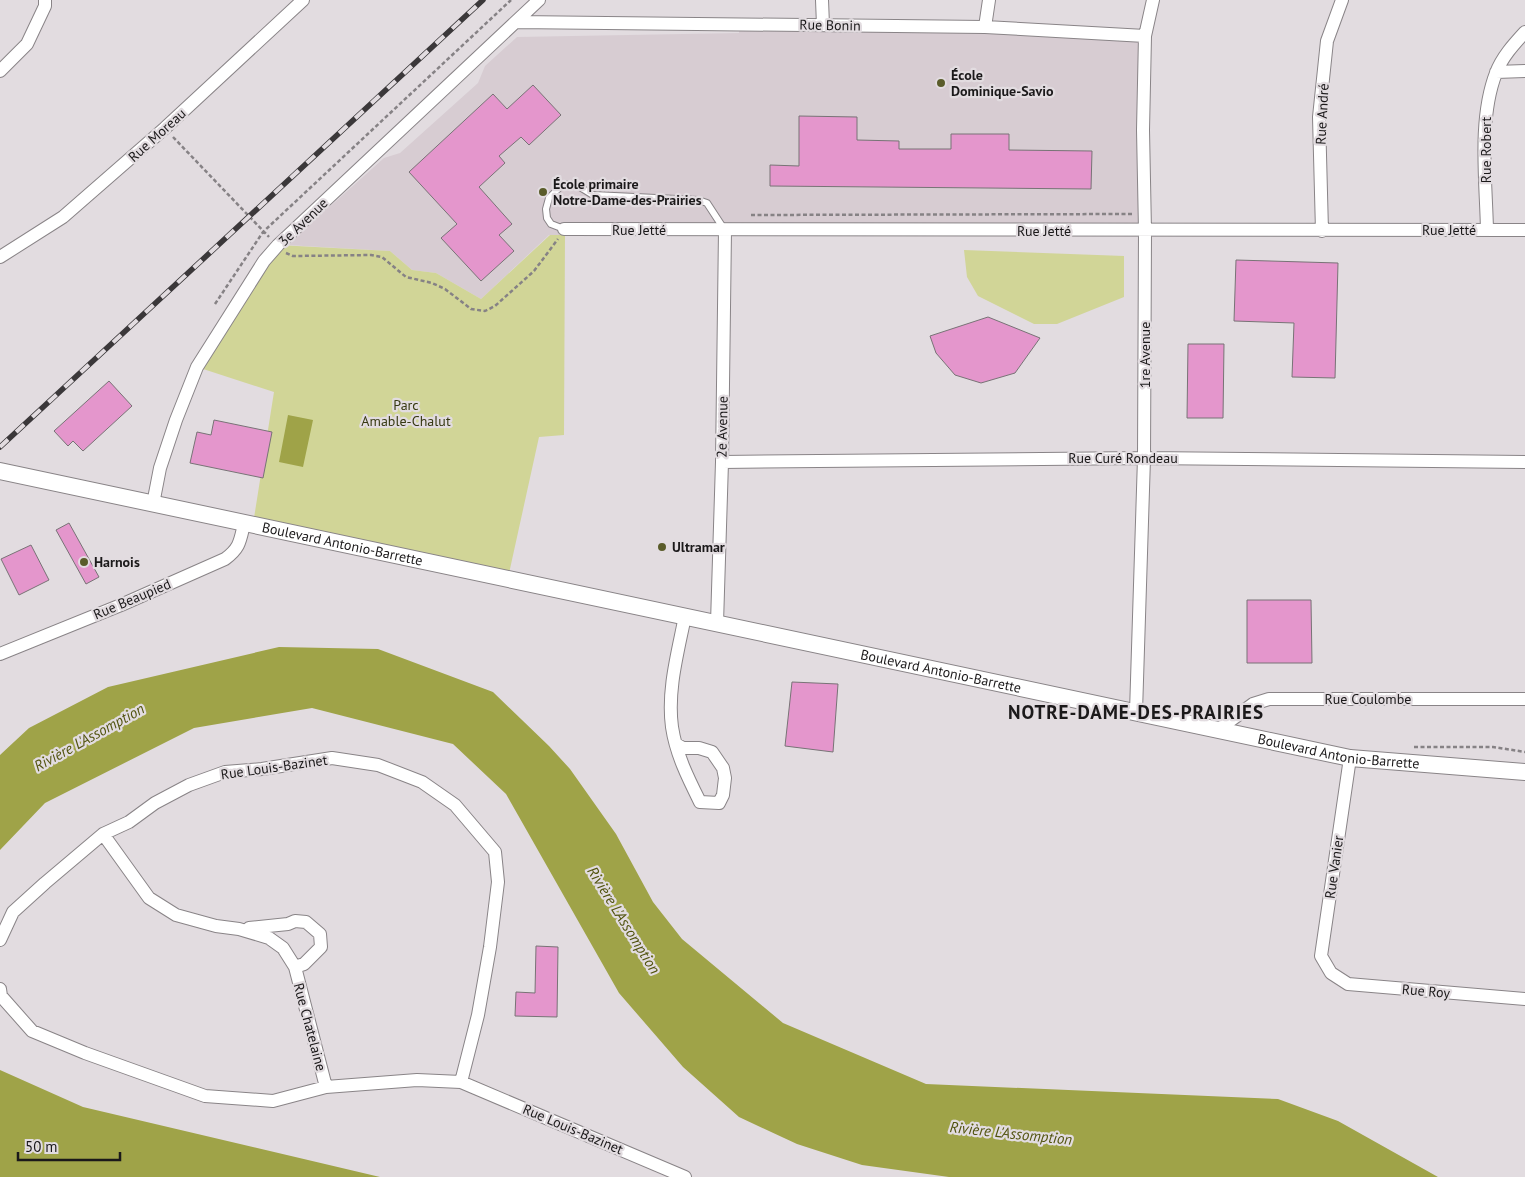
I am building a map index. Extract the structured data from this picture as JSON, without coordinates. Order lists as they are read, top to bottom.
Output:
{
  "streets": {
    "street": [
      "Rue Bonin",
      "Rue André",
      "Rue Moreau",
      "Rue Robert",
      "3e Avenue",
      "Rue Jetté",
      "1re Avenue",
      "2e Avenue",
      "Rue Curé Rondeau",
      "Boulevard Antonio-Barrette",
      "Rue Beaupied",
      "Rue Coulombe",
      "Rue Louis-Bazinet",
      "Rue Vanier",
      "Rue Roy",
      "Rue Chatelaine"
    ]
  },
  "crossings": [
    ["Rue Bonin", "3e Avenue"],
    ["Rue Bonin", "1re Avenue"],
    ["Rue André", "Rue Jetté"],
    ["Rue Robert", "Rue Jetté"],
    ["3e Avenue", "Boulevard Antonio-Barrette"],
    ["Rue Jetté", "1re Avenue"],
    ["Rue Jetté", "2e Avenue"],
    ["1re Avenue", "Rue Curé Rondeau"],
    ["1re Avenue", "Boulevard Antonio-Barrette"],
    ["2e Avenue", "Rue Curé Rondeau"],
    ["2e Avenue", "Boulevard Antonio-Barrette"],
    ["Boulevard Antonio-Barrette", "Rue Beaupied"],
    ["Boulevard Antonio-Barrette", "Rue Coulombe"],
    ["Boulevard Antonio-Barrette", "Rue Vanier"],
    ["Rue Louis-Bazinet", "Rue Chatelaine"],
    ["Rue Vanier", "Rue Roy"]
  ],
  "districts": ["NOTRE-DAME-DES-PRAIRIES"],
  "water": ["Rivière L'Assomption"],
  "parks": ["Parc Amable-Chalut"],
  "places": [
    "École Dominique-Savio",
    "École primaire Notre-Dame-des-Prairies",
    "Ultramar",
    "Harnois"
  ],
  "scale_bar": "50 m"
}
